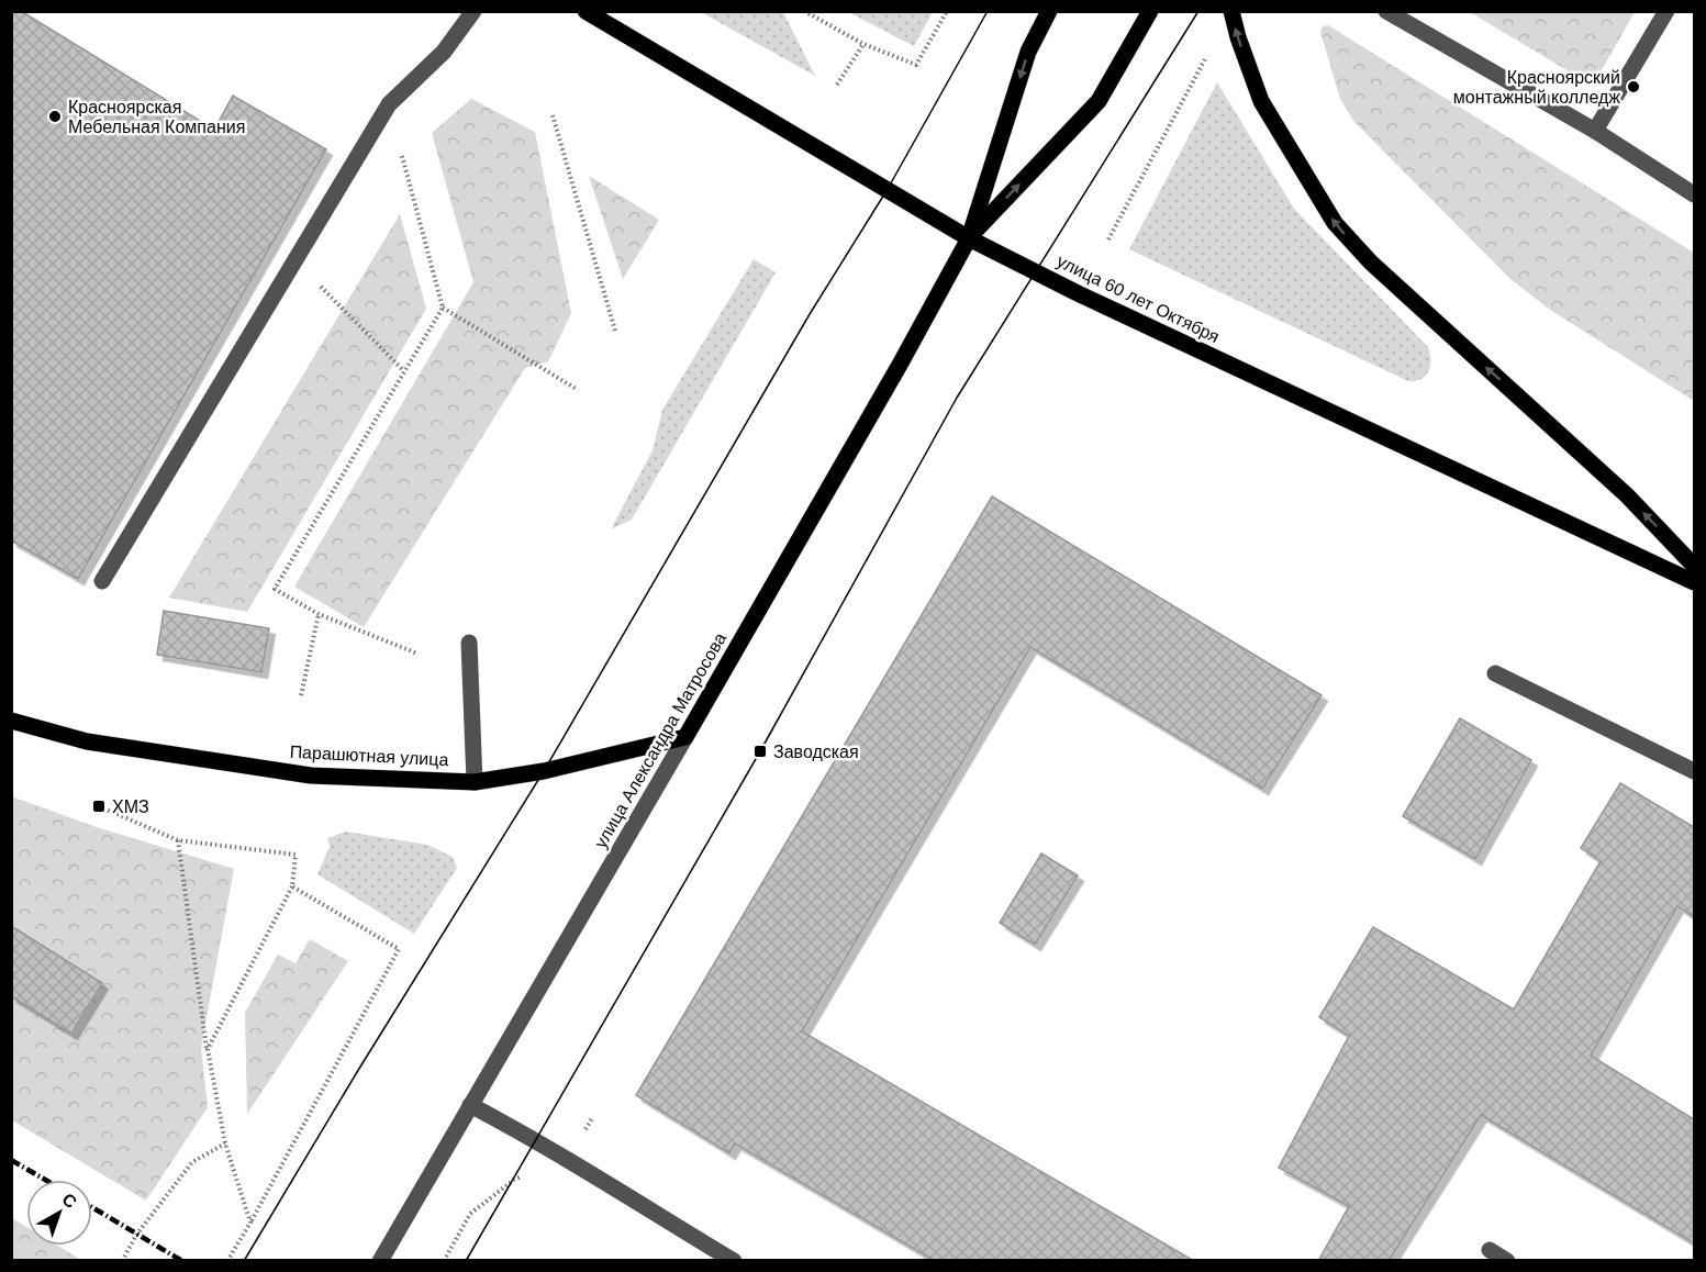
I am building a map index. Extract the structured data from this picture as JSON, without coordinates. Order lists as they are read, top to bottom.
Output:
{
  "streets": {
    "main road": ["улица 60 лет Октября", "улица Александра Матросова", "Парашютная улица"]
  },
  "crossings": [
    ["улица 60 лет Октября", "улица Александра Матросова"],
    ["улица Александра Матросова", "Парашютная улица"]
  ],
  "places": {
    "other": ["Красноярский монтажный колледж", "Красноярская Мебельная Компания"],
    "transit": ["Заводская", "ХМЗ"]
  },
  "north": "top right"
}
